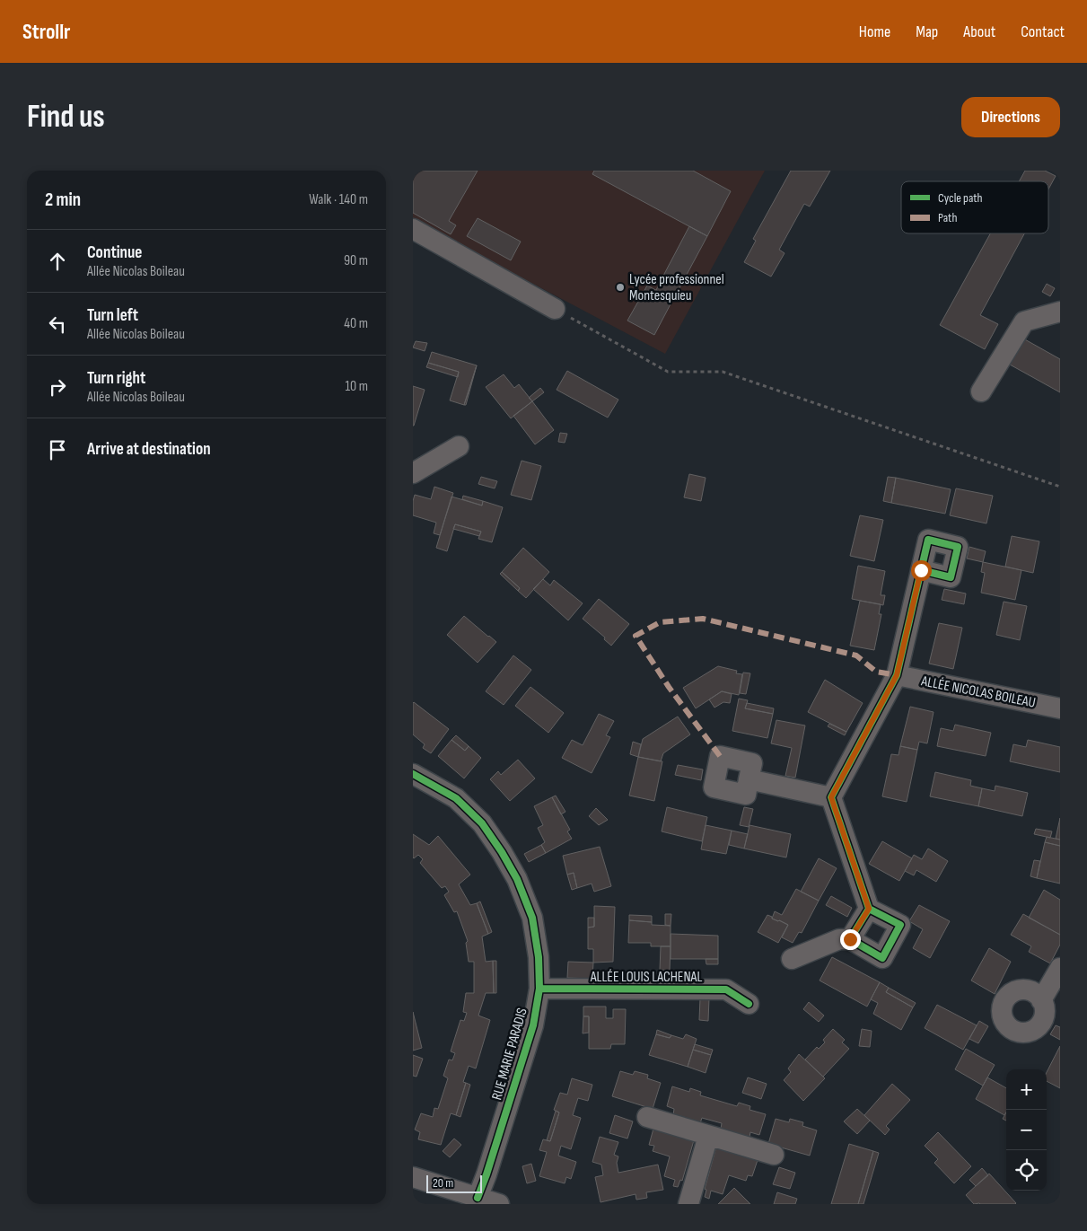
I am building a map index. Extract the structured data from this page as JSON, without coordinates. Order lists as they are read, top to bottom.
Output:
{
  "streets": {
    "street": ["ALLÉE NICOLAS BOILEAU", "ALLÉE LOUIS LACHENAL", "RUE MARIE PARADIS"]
  },
  "crossings": [
    ["ALLÉE LOUIS LACHENAL", "RUE MARIE PARADIS"]
  ],
  "places": ["Lycée professionnel Montesquieu"],
  "legend": ["Cycle path", "Path"],
  "scale_bar": "20 m",
  "page": {
    "header": "Strollr",
    "nav": [
      "Home",
      "Map",
      "About",
      "Contact"
    ],
    "buttons": "Directions",
    "title": "Find us",
    "heading": ["2 min", "Walk · 140 m"],
    "list": [
      ["Continue", "Allée Nicolas Boileau", "90 m"],
      ["Turn left", "Allée Nicolas Boileau", "40 m"],
      ["Turn right", "Allée Nicolas Boileau", "10 m"],
      "Arrive at destination"
    ],
    "map_buttons": ["+", "−"],
    "scale": "20 m"
  }
}
